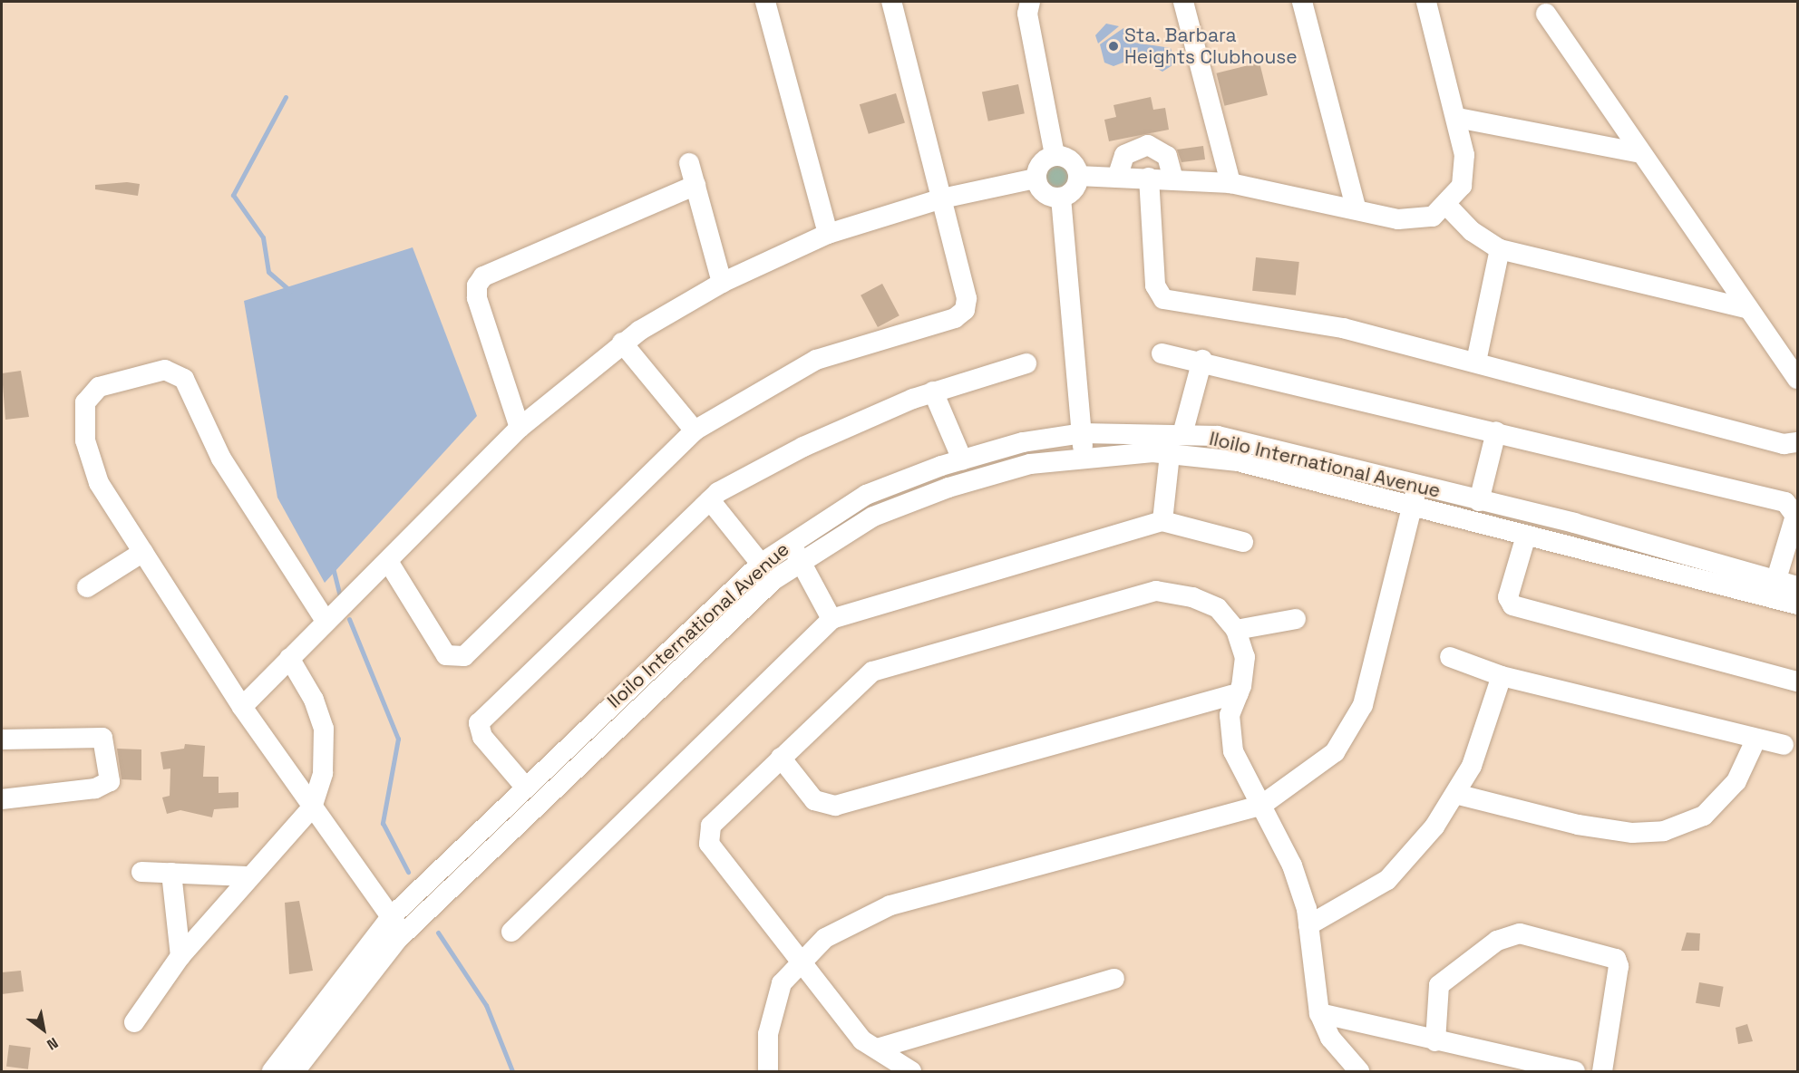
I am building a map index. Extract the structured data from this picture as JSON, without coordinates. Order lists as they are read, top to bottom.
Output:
{
  "streets": {
    "street": ["Iloilo International Avenue"]
  },
  "places": ["Sta. Barbara Heights Clubhouse"],
  "north": "bottom right"
}
